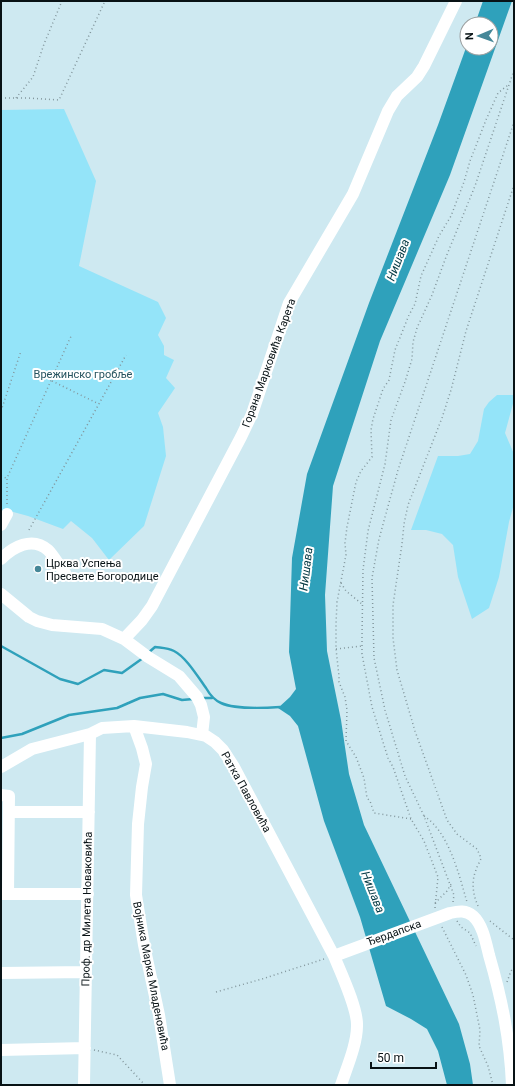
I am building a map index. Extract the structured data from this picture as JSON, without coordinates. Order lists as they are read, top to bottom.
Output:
{
  "streets": {
    "street": [
      "Горана Марковића Карета",
      "Ратка Павловића",
      "Проф. др Милета Новаковића",
      "Ђердапска",
      "Војника Марка Младеновића"
    ]
  },
  "crossings": [
    ["Ратка Павловића", "Проф. др Милета Новаковића"],
    ["Ратка Павловића", "Ђердапска"],
    ["Ратка Павловића", "Војника Марка Младеновића"]
  ],
  "water": ["Нишава"],
  "parks": ["Врежинско гробље"],
  "places": ["Црква Успења Пресвете Богородице"],
  "scale_bar": "50 m",
  "north": "left"
}
